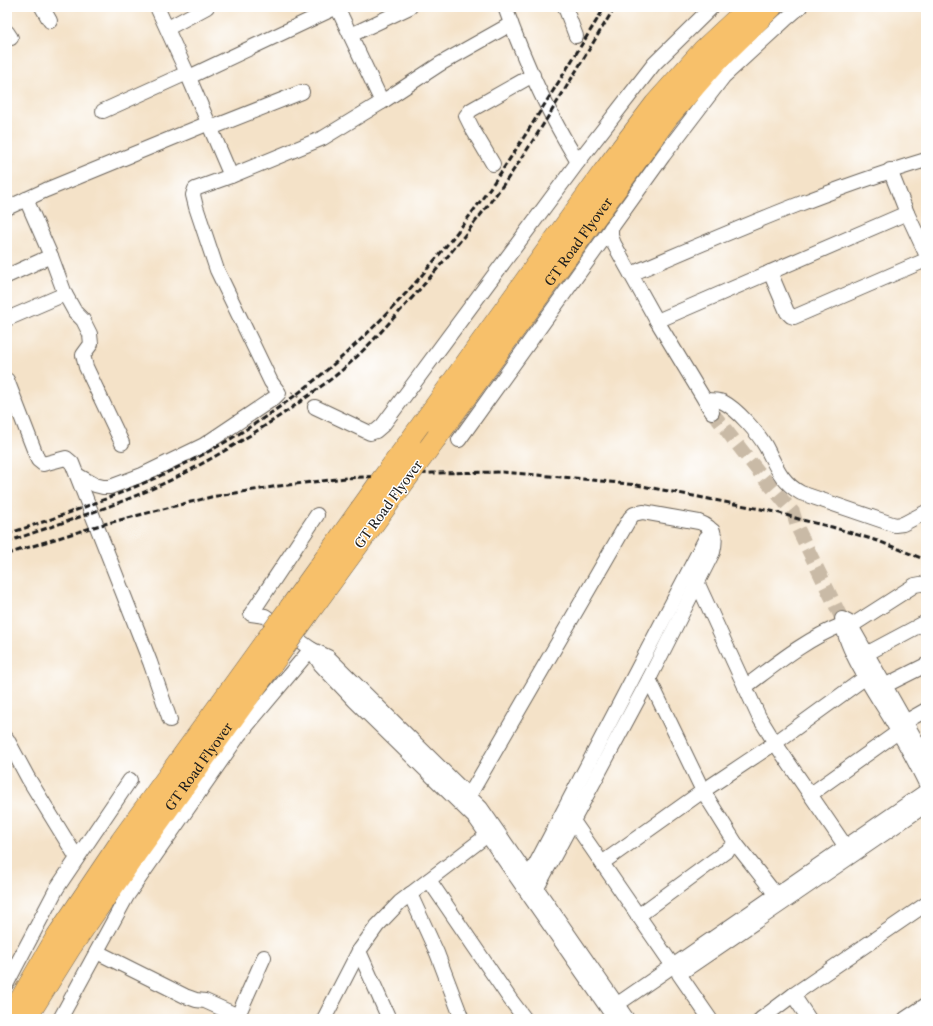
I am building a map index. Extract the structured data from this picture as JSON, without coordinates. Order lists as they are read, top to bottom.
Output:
{
  "streets": {
    "highway": ["GT Road Flyover"]
  }
}
